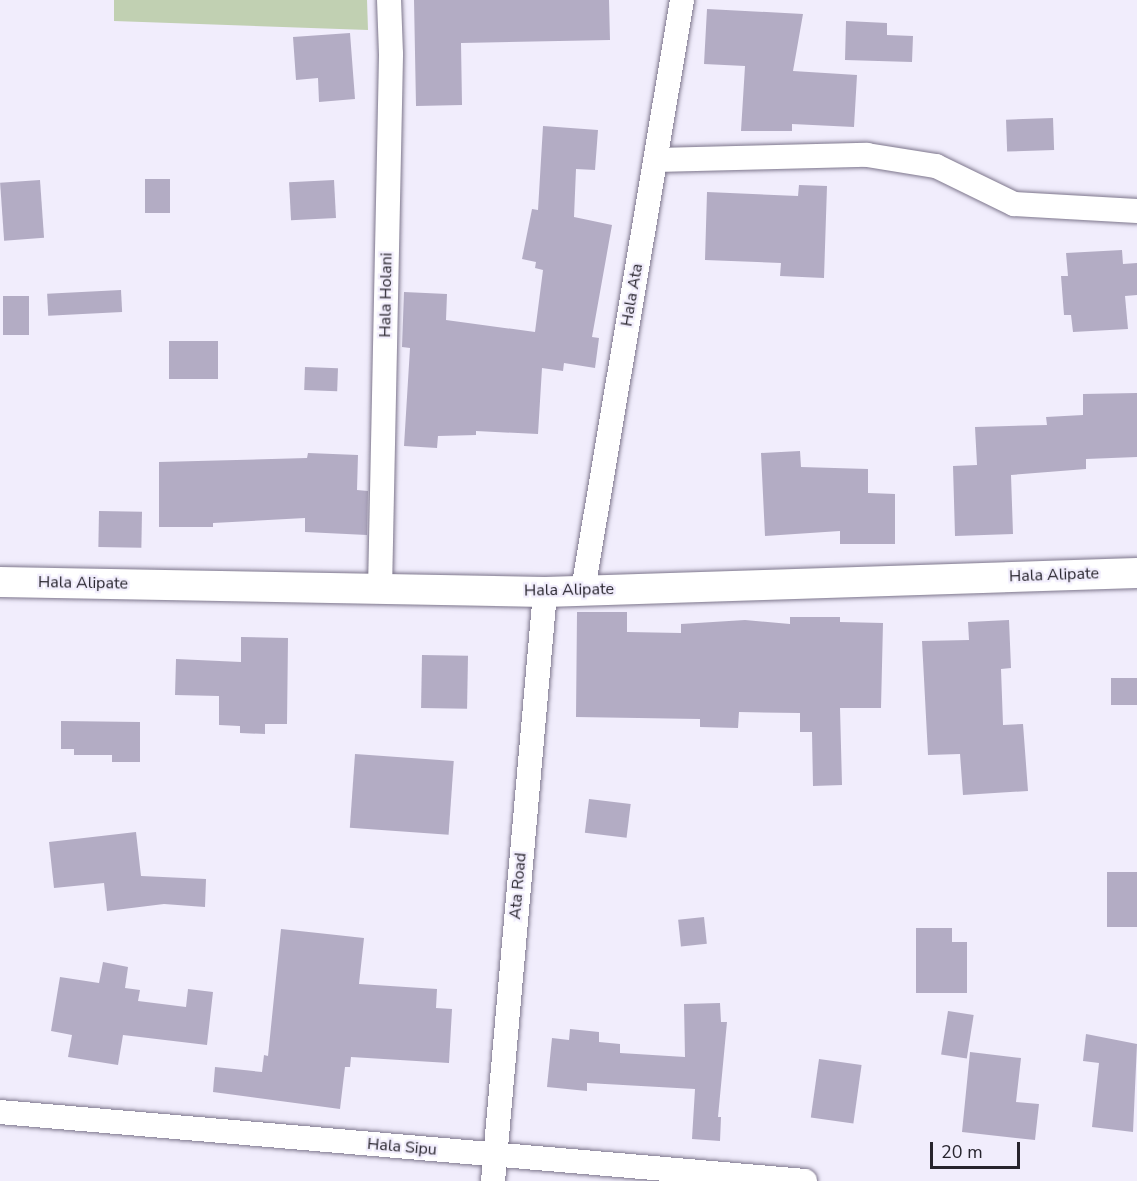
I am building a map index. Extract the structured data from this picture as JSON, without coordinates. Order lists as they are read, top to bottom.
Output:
{
  "streets": {
    "street": [
      "Hala Holani",
      "Hala Ata",
      "Hala Alipate",
      "Ata Road",
      "Hala Sipu"
    ]
  },
  "crossings": [
    ["Hala Holani", "Hala Alipate"],
    ["Hala Ata", "Hala Alipate"],
    ["Hala Alipate", "Ata Road"],
    ["Ata Road", "Hala Sipu"]
  ],
  "scale_bar": "20 m"
}
